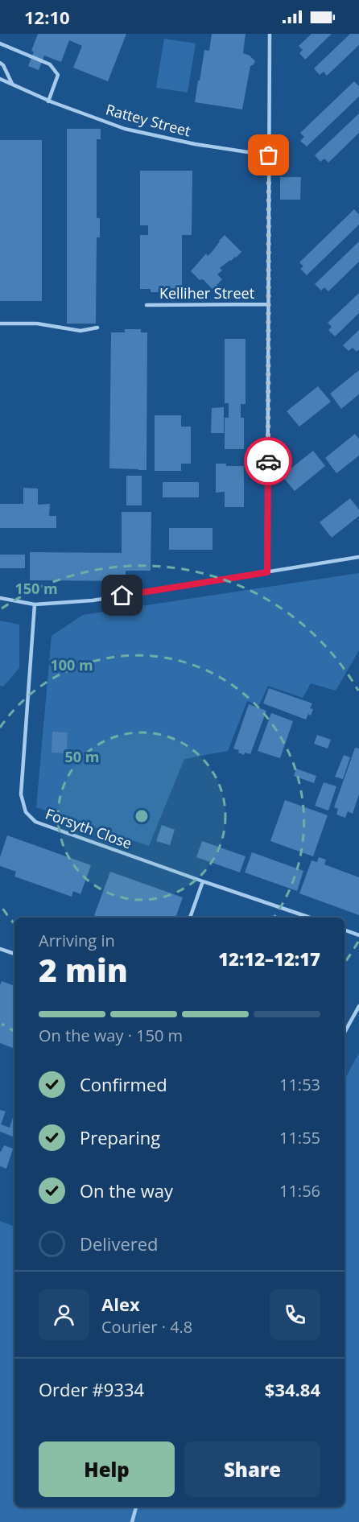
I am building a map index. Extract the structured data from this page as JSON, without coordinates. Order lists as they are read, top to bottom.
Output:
{
  "streets": {
    "lane": ["Rattey Street", "Kelliher Street", "Forsyth Close"]
  },
  "page": {
    "status": "12:10",
    "heading": ["2 min", "Arriving in", "12:12–12:17"],
    "panel": [
      "Alex",
      "Courier · 4.8",
      "Order #9334",
      "$34.84"
    ],
    "bar": "On the way · 150 m",
    "list": [
      ["Confirmed", "11:53"],
      ["Preparing", "11:55"],
      ["On the way", "11:56"],
      "Delivered"
    ],
    "buttons": ["Help", "Share"]
  },
  "rings": ["150 m", "100 m", "50 m"]
}
